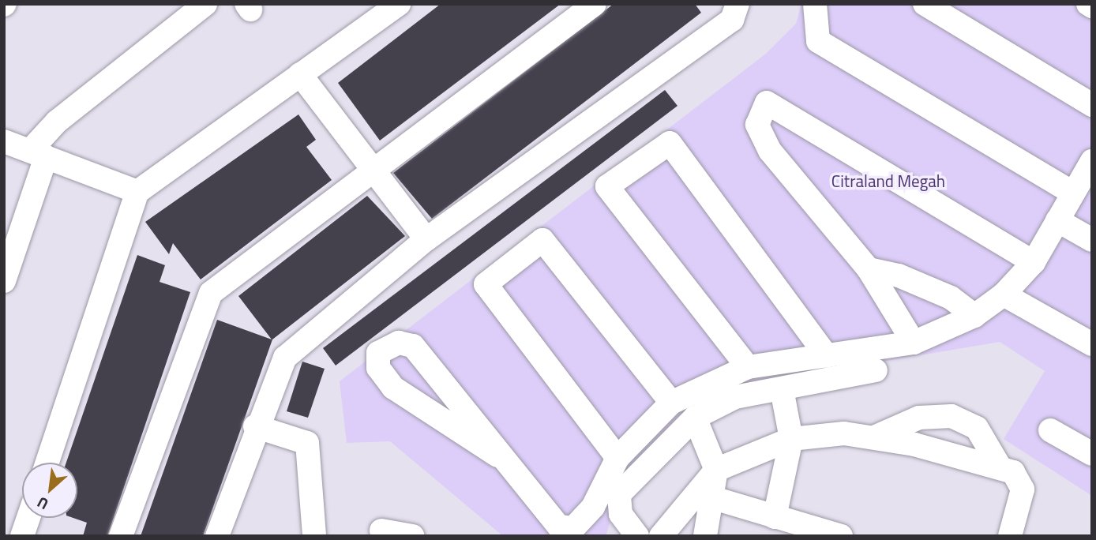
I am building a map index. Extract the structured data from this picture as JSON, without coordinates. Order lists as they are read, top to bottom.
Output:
{
  "parks": ["Citraland Megah"],
  "north": "bottom left"
}
